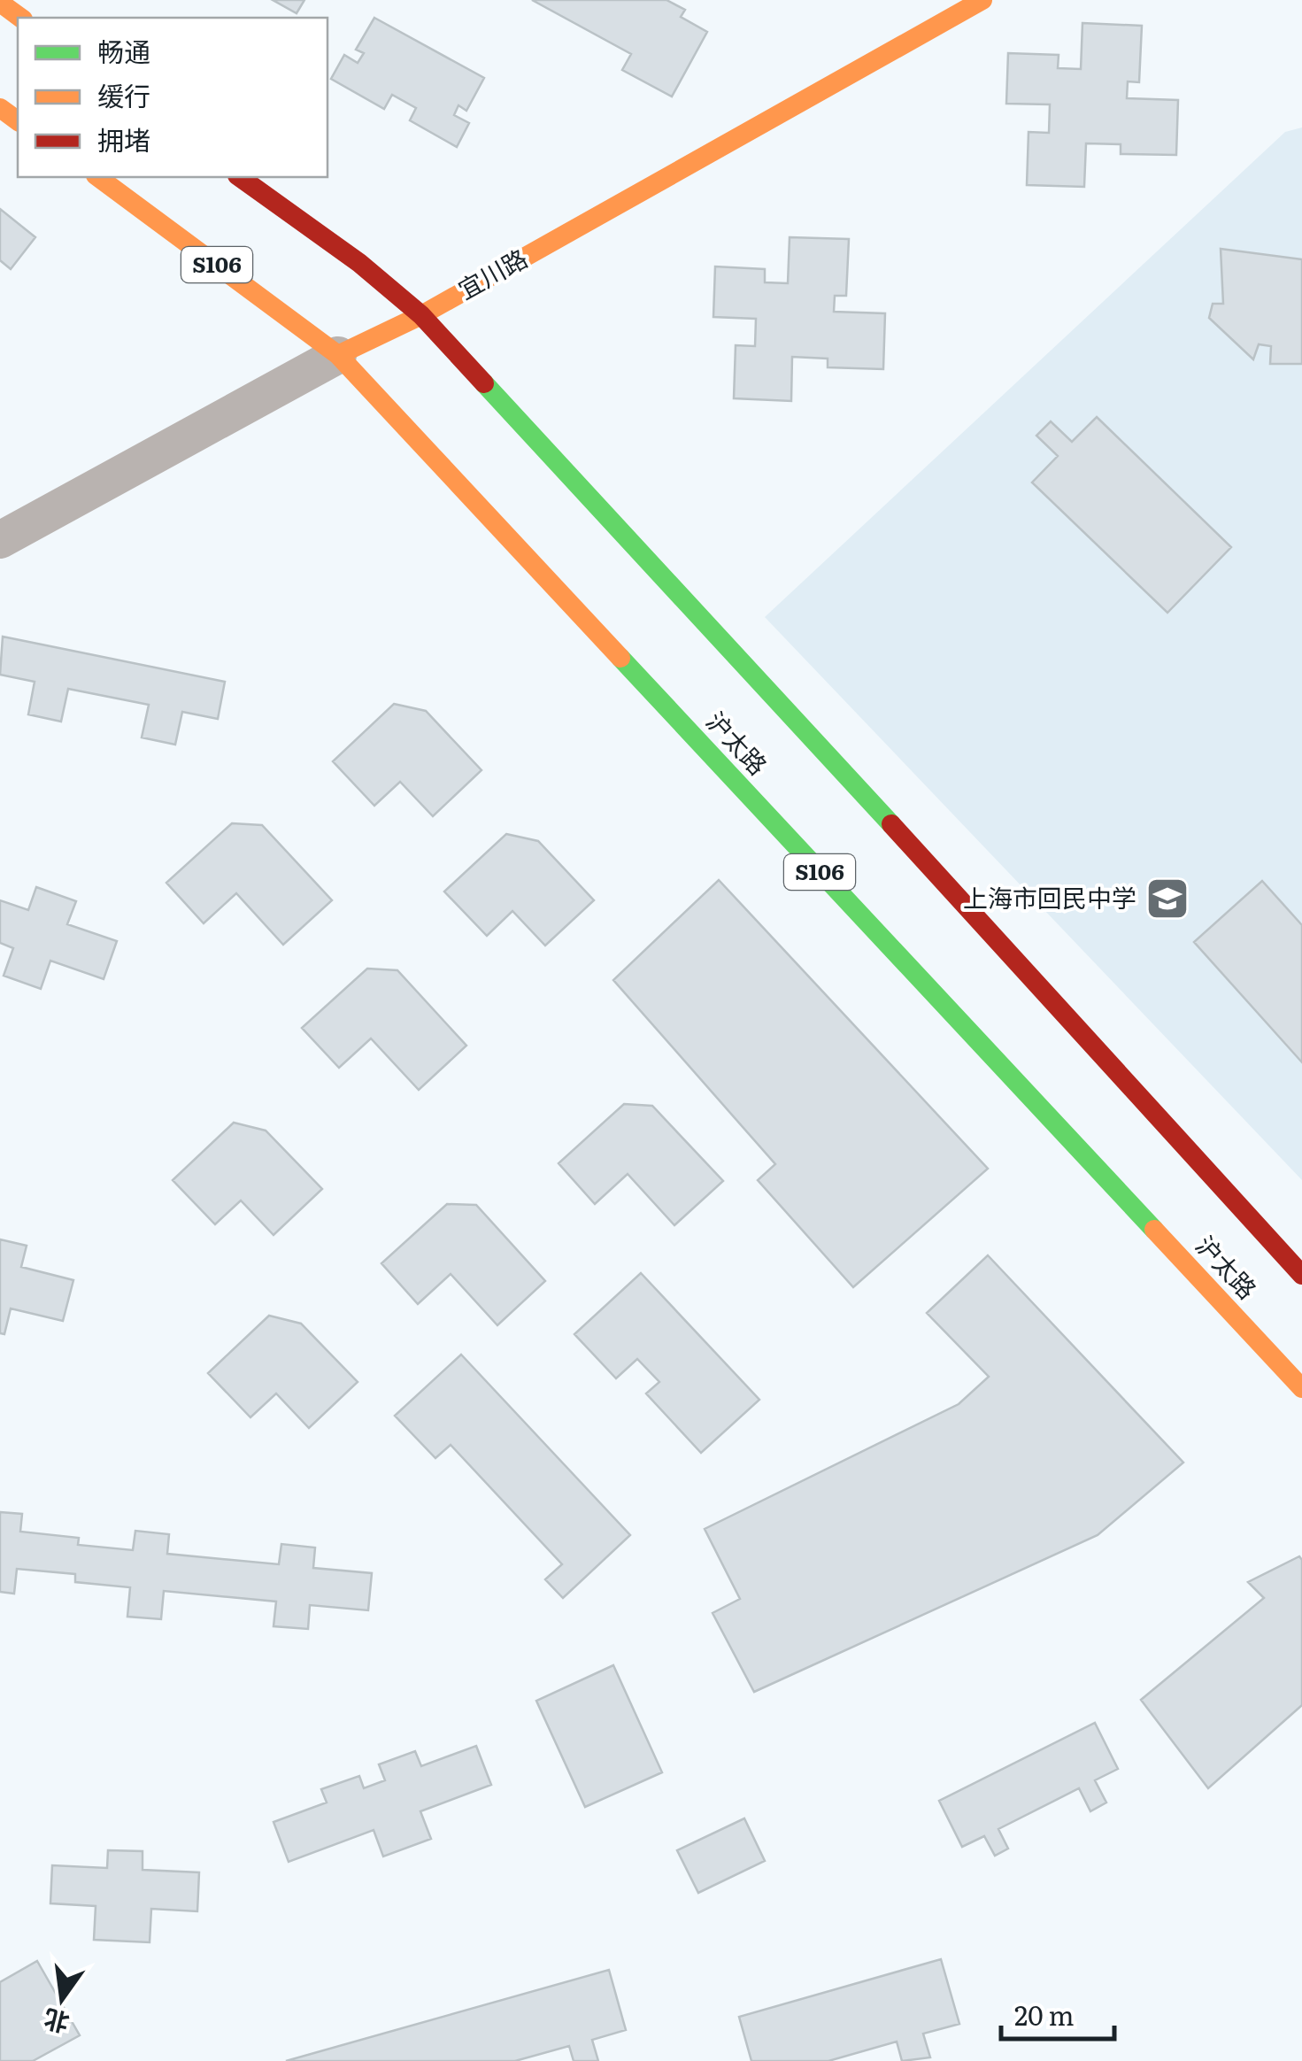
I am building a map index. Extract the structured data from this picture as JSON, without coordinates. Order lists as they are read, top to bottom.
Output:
{
  "streets": {
    "main road": ["S106", "宜川路", "沪太路"]
  },
  "crossings": [
    ["宜川路", "沪太路"]
  ],
  "places": {
    "school or university": ["上海市回民中学"]
  },
  "legend": ["畅通", "缓行", "拥堵"],
  "scale_bar": "20 m",
  "north": "bottom"
}
